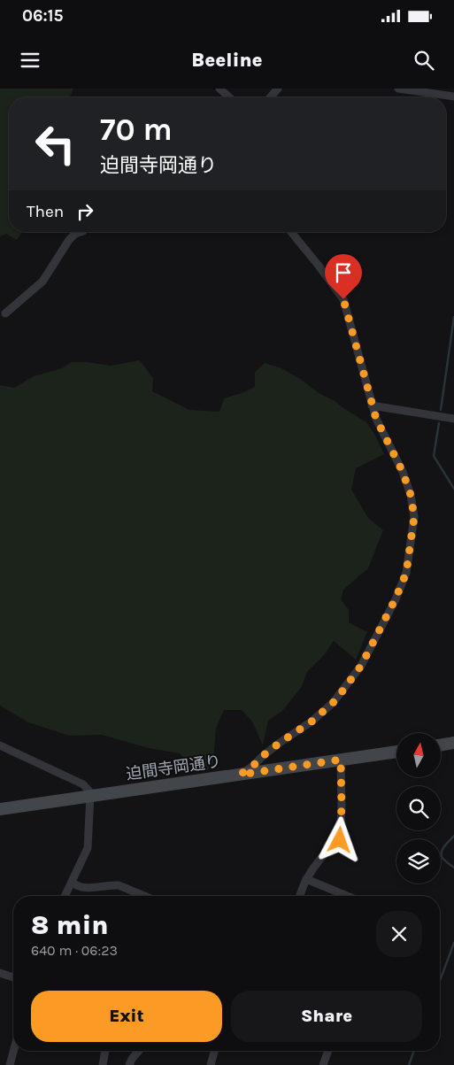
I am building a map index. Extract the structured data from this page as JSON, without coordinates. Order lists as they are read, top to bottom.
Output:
{
  "streets": {
    "street": ["迫間寺岡通り"]
  },
  "north": "top",
  "page": {
    "status": "06:15",
    "header": "Beeline",
    "turn": ["70 m", "迫間寺岡通り"],
    "then": "Then",
    "heading": ["8 min", "640 m · 06:23"],
    "buttons": ["Exit", "Share"]
  }
}
